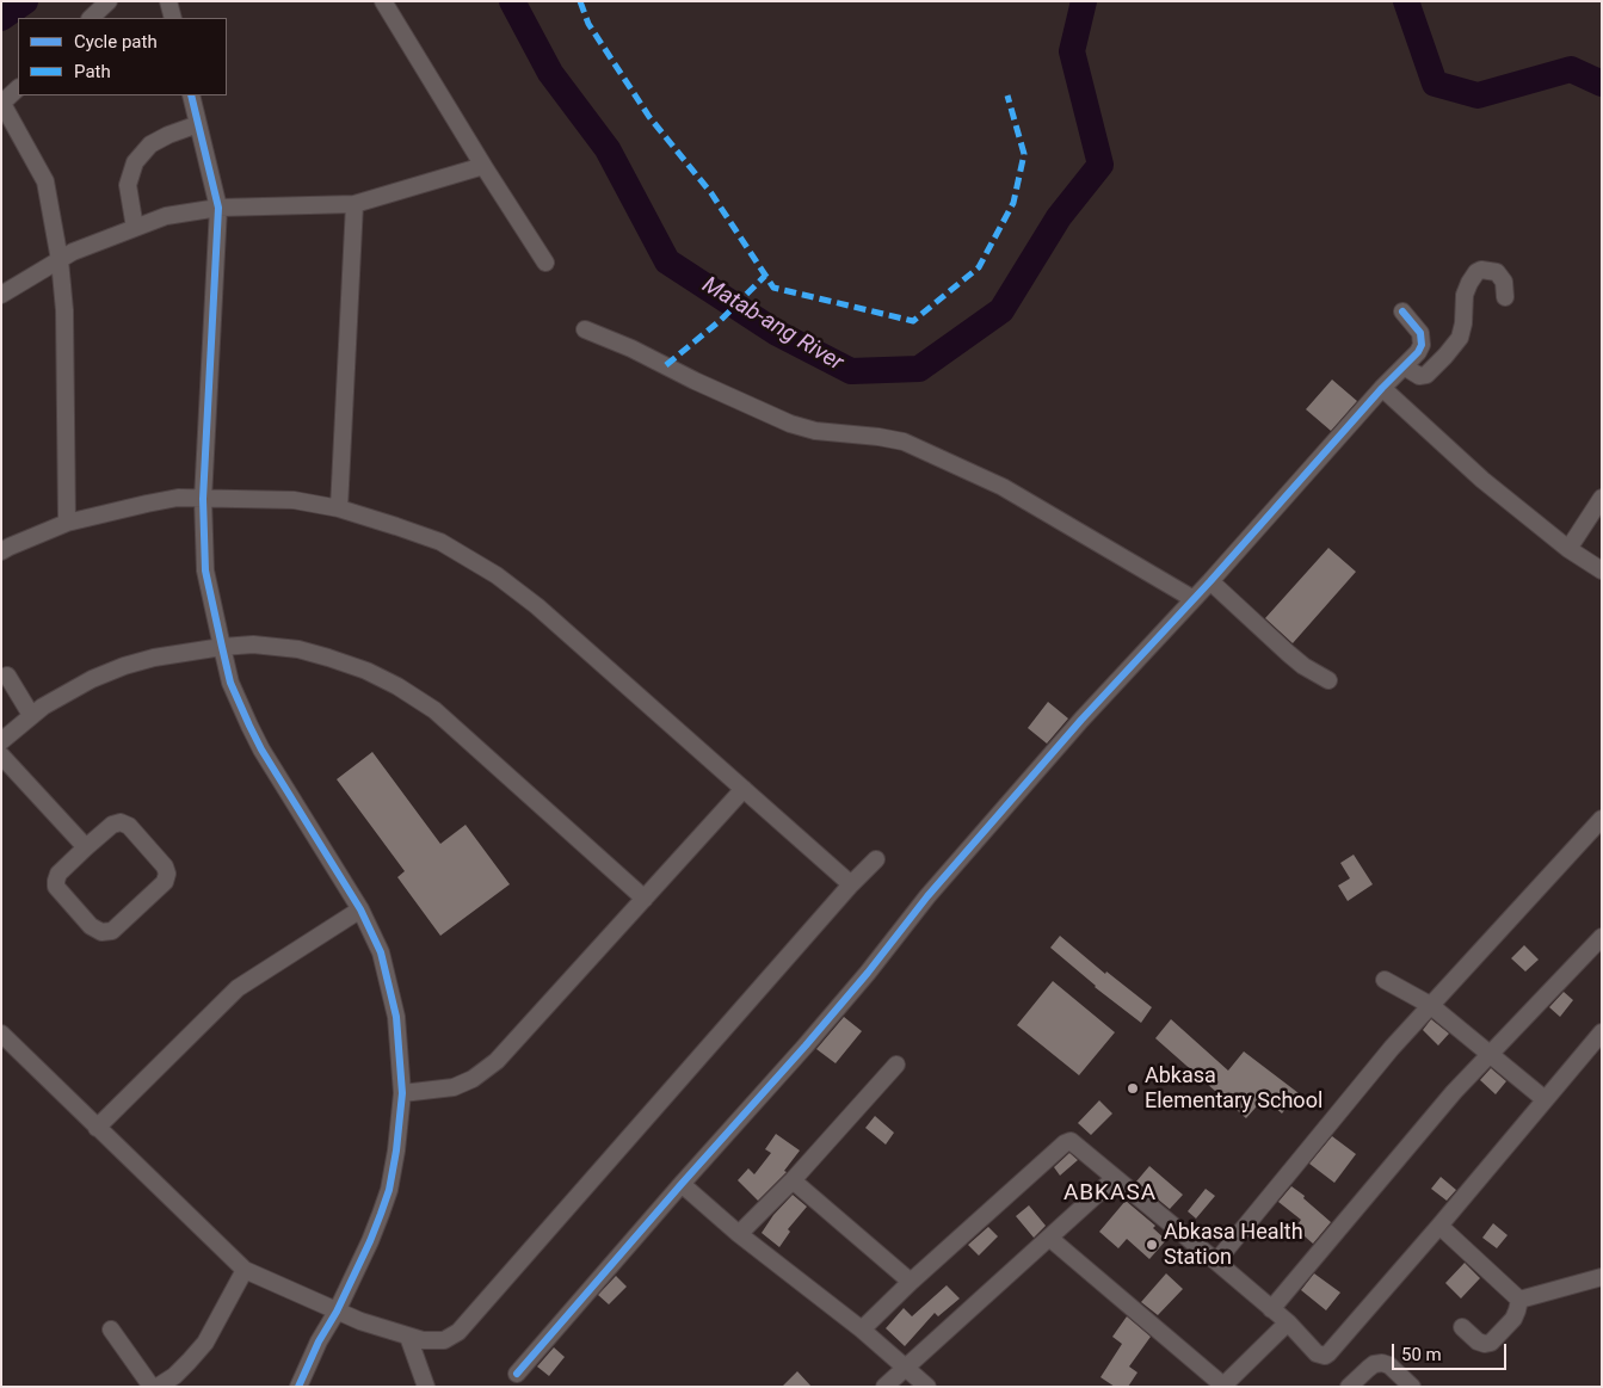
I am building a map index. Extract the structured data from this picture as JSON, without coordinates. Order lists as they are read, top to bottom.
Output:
{
  "districts": ["ABKASA"],
  "water": ["Matab-ang River"],
  "places": ["Abkasa Elementary School", "Abkasa Health Station"],
  "legend": ["Cycle path", "Path"],
  "scale_bar": "50 m"
}
